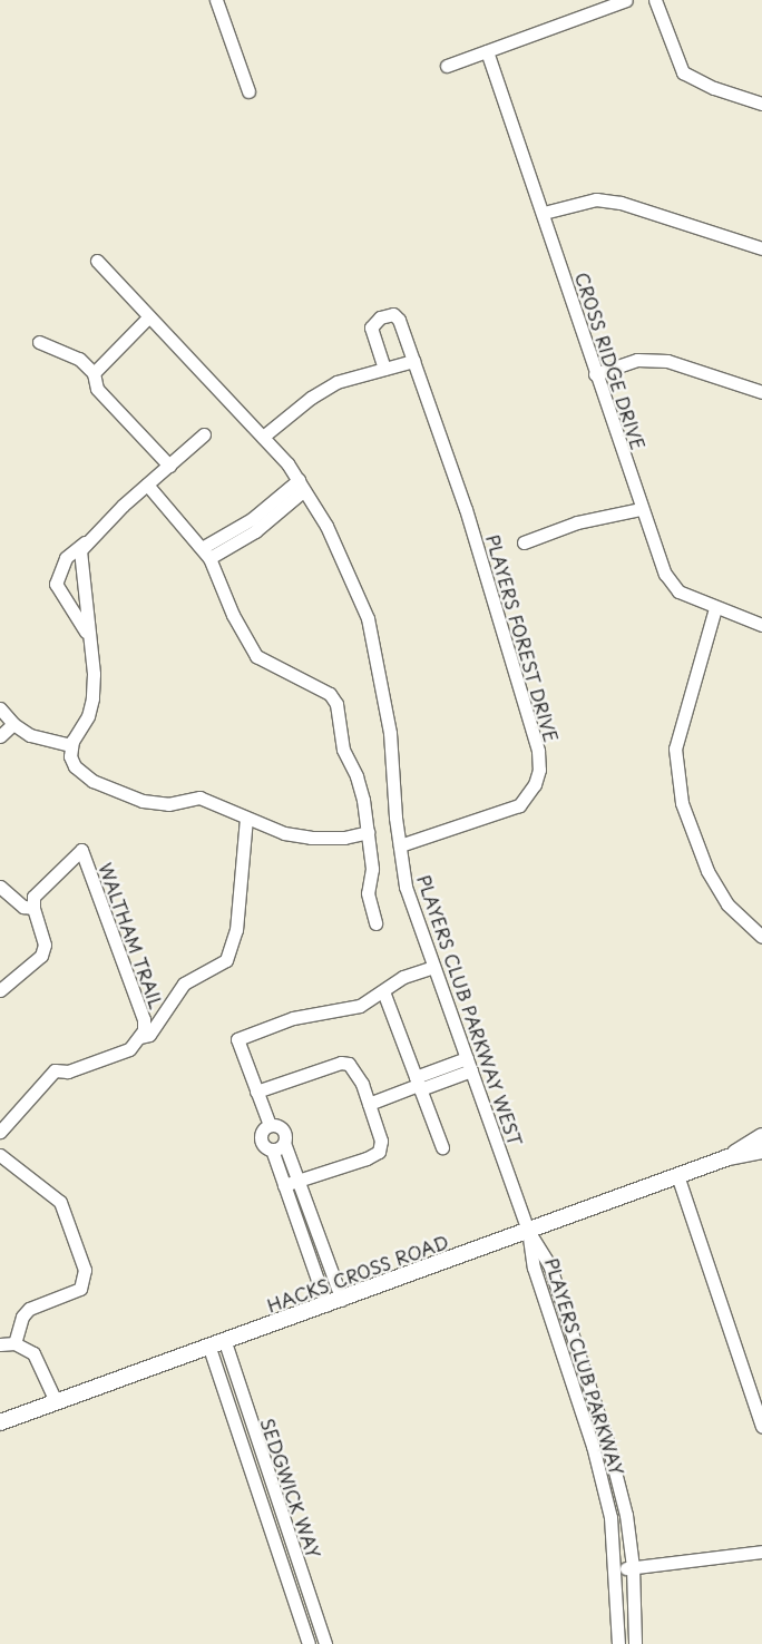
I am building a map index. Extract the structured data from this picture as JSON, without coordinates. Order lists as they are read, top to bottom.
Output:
{
  "streets": {
    "main road": ["HACKS CROSS ROAD"],
    "street": [
      "CROSS RIDGE DRIVE",
      "PLAYERS FOREST DRIVE",
      "WALTHAM TRAIL",
      "PLAYERS CLUB PARKWAY WEST",
      "PLAYERS CLUB PARKWAY",
      "SEDGWICK WAY"
    ]
  },
  "crossings": [
    ["PLAYERS FOREST DRIVE", "PLAYERS CLUB PARKWAY WEST"],
    ["PLAYERS CLUB PARKWAY WEST", "HACKS CROSS ROAD"],
    ["PLAYERS CLUB PARKWAY WEST", "PLAYERS CLUB PARKWAY"],
    ["HACKS CROSS ROAD", "PLAYERS CLUB PARKWAY"],
    ["HACKS CROSS ROAD", "SEDGWICK WAY"]
  ]
}
